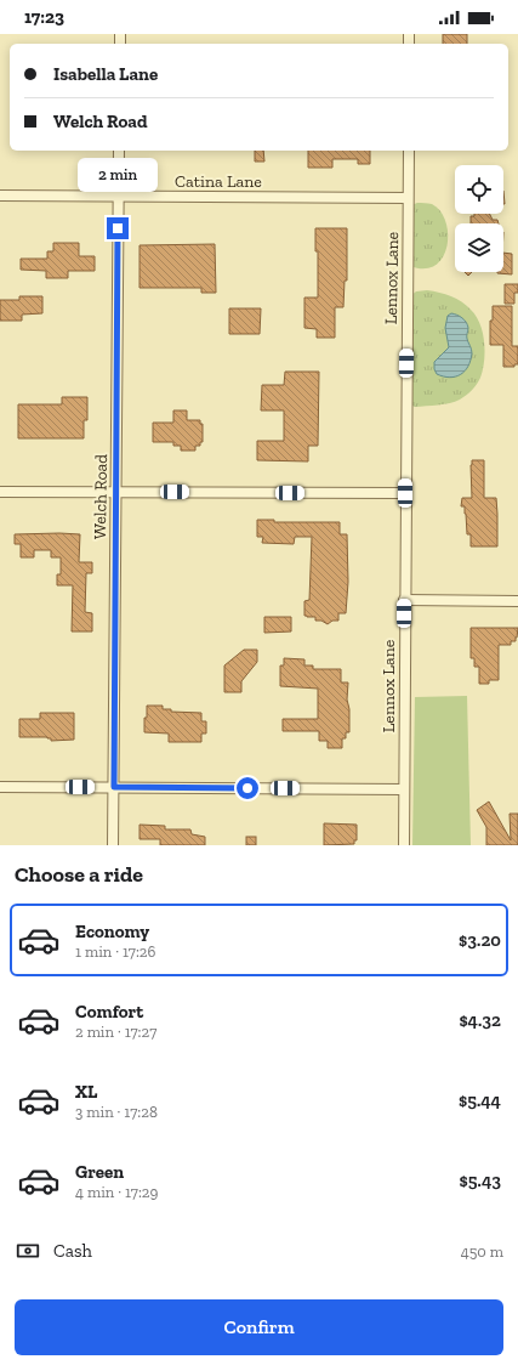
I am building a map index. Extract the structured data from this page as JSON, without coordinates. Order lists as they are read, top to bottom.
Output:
{
  "streets": {
    "street": ["Catina Lane", "Lennox Lane", "Welch Road"]
  },
  "crossings": [
    ["Catina Lane", "Lennox Lane"],
    ["Catina Lane", "Welch Road"]
  ],
  "page": {
    "status": "17:23",
    "banner": ["Isabella Lane", "Welch Road"],
    "bubble": "2 min",
    "heading": "Choose a ride",
    "list": [
      {
        "name": "Economy",
        "note": "1 min · 17:26",
        "value": "$3.20"
      },
      {
        "name": "Comfort",
        "note": "2 min · 17:27",
        "value": "$4.32"
      },
      {
        "name": "XL",
        "note": "3 min · 17:28",
        "value": "$5.44"
      },
      {
        "name": "Green",
        "note": "4 min · 17:29",
        "value": "$5.43"
      }
    ],
    "pay": ["Cash", "450 m"],
    "buttons": "Confirm"
  }
}
